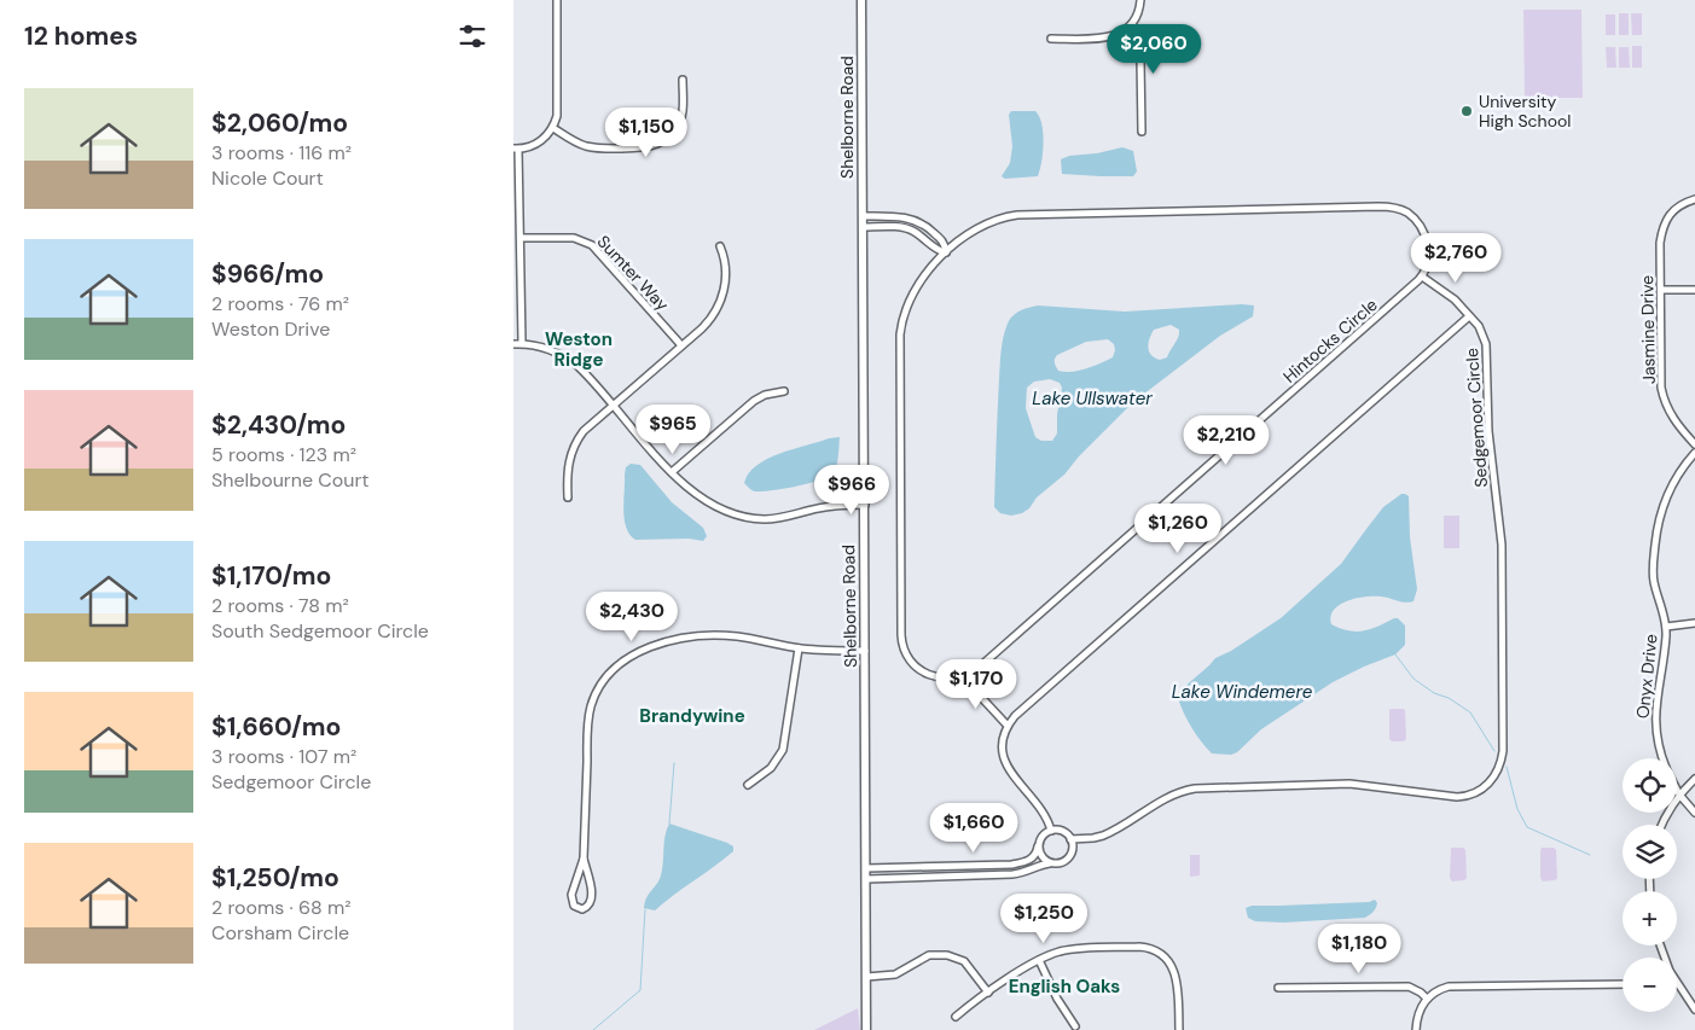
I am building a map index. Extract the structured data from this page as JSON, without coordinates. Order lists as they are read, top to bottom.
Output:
{
  "streets": {
    "street": [
      "Shelborne Road",
      "Sumter Way",
      "Jasmine Drive",
      "Hintocks Circle",
      "Sedgemoor Circle",
      "Onyx Drive"
    ]
  },
  "districts": ["Weston Ridge", "Brandywine", "English Oaks"],
  "water": ["Lake Ullswater", "Lake Windemere"],
  "places": ["University High School"],
  "page": {
    "heading": "12 homes",
    "price": [
      "$2,060",
      "$1,150",
      "$2,760",
      "$965",
      "$2,210",
      "$966",
      "$1,260",
      "$2,430",
      "$1,170",
      "$1,660",
      "$1,250",
      "$1,180"
    ],
    "list": [
      {
        "name": "$2,060/mo",
        "note": "3 rooms · 116 m² · Nicole Court"
      },
      {
        "name": "$966/mo",
        "note": "2 rooms · 76 m² · Weston Drive"
      },
      {
        "name": "$2,430/mo",
        "note": "5 rooms · 123 m² · Shelbourne Court"
      },
      {
        "name": "$1,170/mo",
        "note": "2 rooms · 78 m² · South Sedgemoor Circle"
      },
      {
        "name": "$1,660/mo",
        "note": "3 rooms · 107 m² · Sedgemoor Circle"
      },
      {
        "name": "$1,250/mo",
        "note": "2 rooms · 68 m² · Corsham Circle"
      }
    ],
    "map_buttons": ["+", "−"]
  }
}
